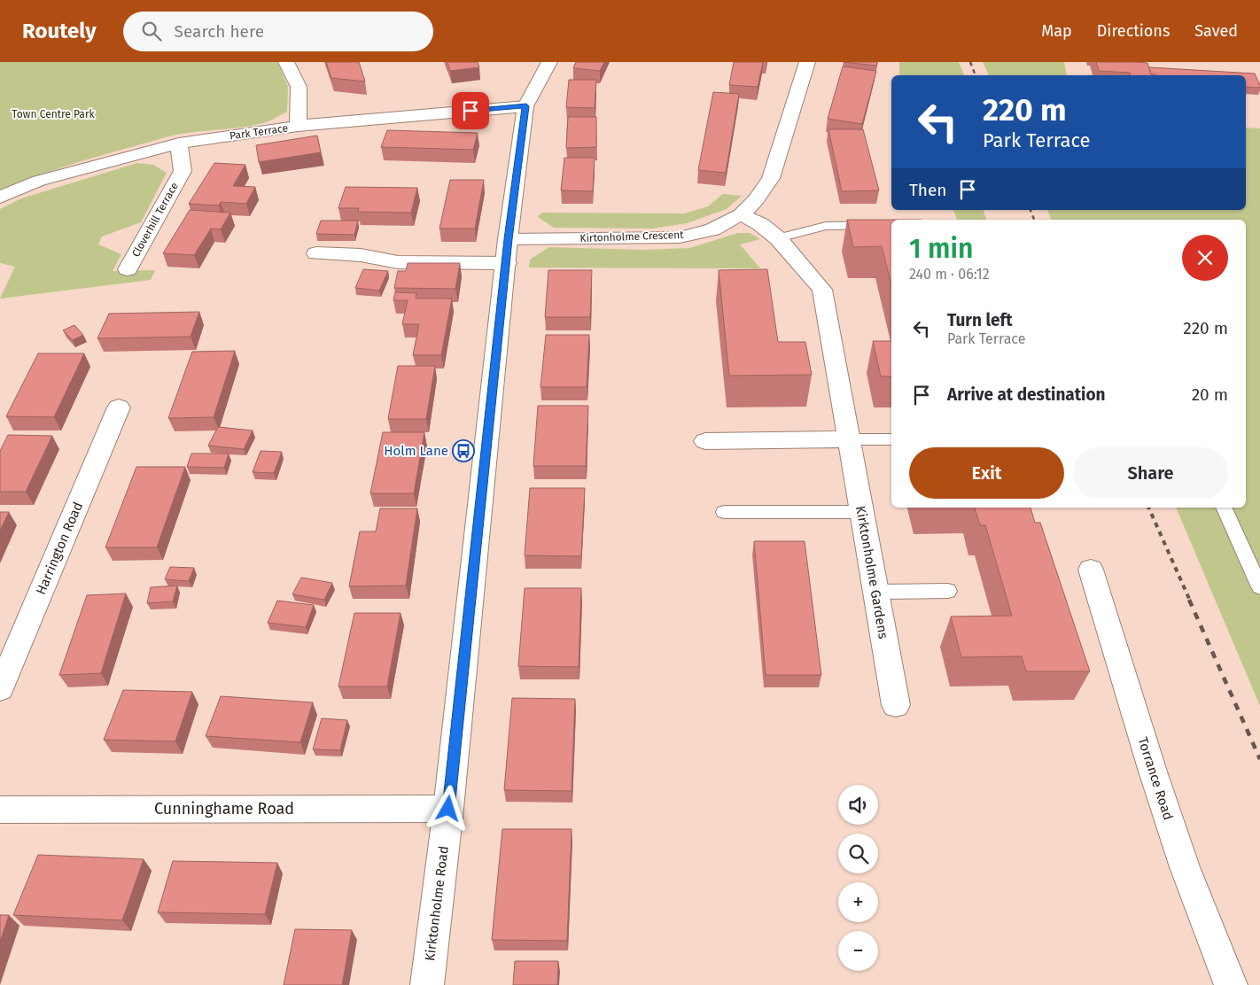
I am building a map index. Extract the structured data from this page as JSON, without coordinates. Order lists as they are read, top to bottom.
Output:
{
  "streets": {
    "street": [
      "Park Terrace",
      "Cloverhill Terrace",
      "Kirtonholme Crescent",
      "Harrington Road",
      "Kirktonholme Gardens",
      "Torrance Road",
      "Cunninghame Road",
      "Kirktonholme Road"
    ]
  },
  "crossings": [
    ["Park Terrace", "Cloverhill Terrace"],
    ["Park Terrace", "Kirktonholme Road"],
    ["Kirtonholme Crescent", "Kirktonholme Gardens"],
    ["Kirtonholme Crescent", "Kirktonholme Road"],
    ["Cunninghame Road", "Kirktonholme Road"]
  ],
  "parks": ["Town Centre Park"],
  "places": {
    "bus stop": ["Holm Lane"]
  },
  "page": {
    "header": "Routely",
    "search": "Search here",
    "nav": ["Map", "Directions", "Saved"],
    "turn": ["220 m", "Park Terrace"],
    "then": "Then",
    "heading": ["1 min", "240 m · 06:12"],
    "list": [
      {
        "name": "Turn left",
        "note": "Park Terrace",
        "value": "220 m"
      },
      {
        "name": "Arrive at destination",
        "value": "20 m"
      }
    ],
    "buttons": ["Exit", "Share"],
    "map_buttons": ["+", "−"]
  }
}
